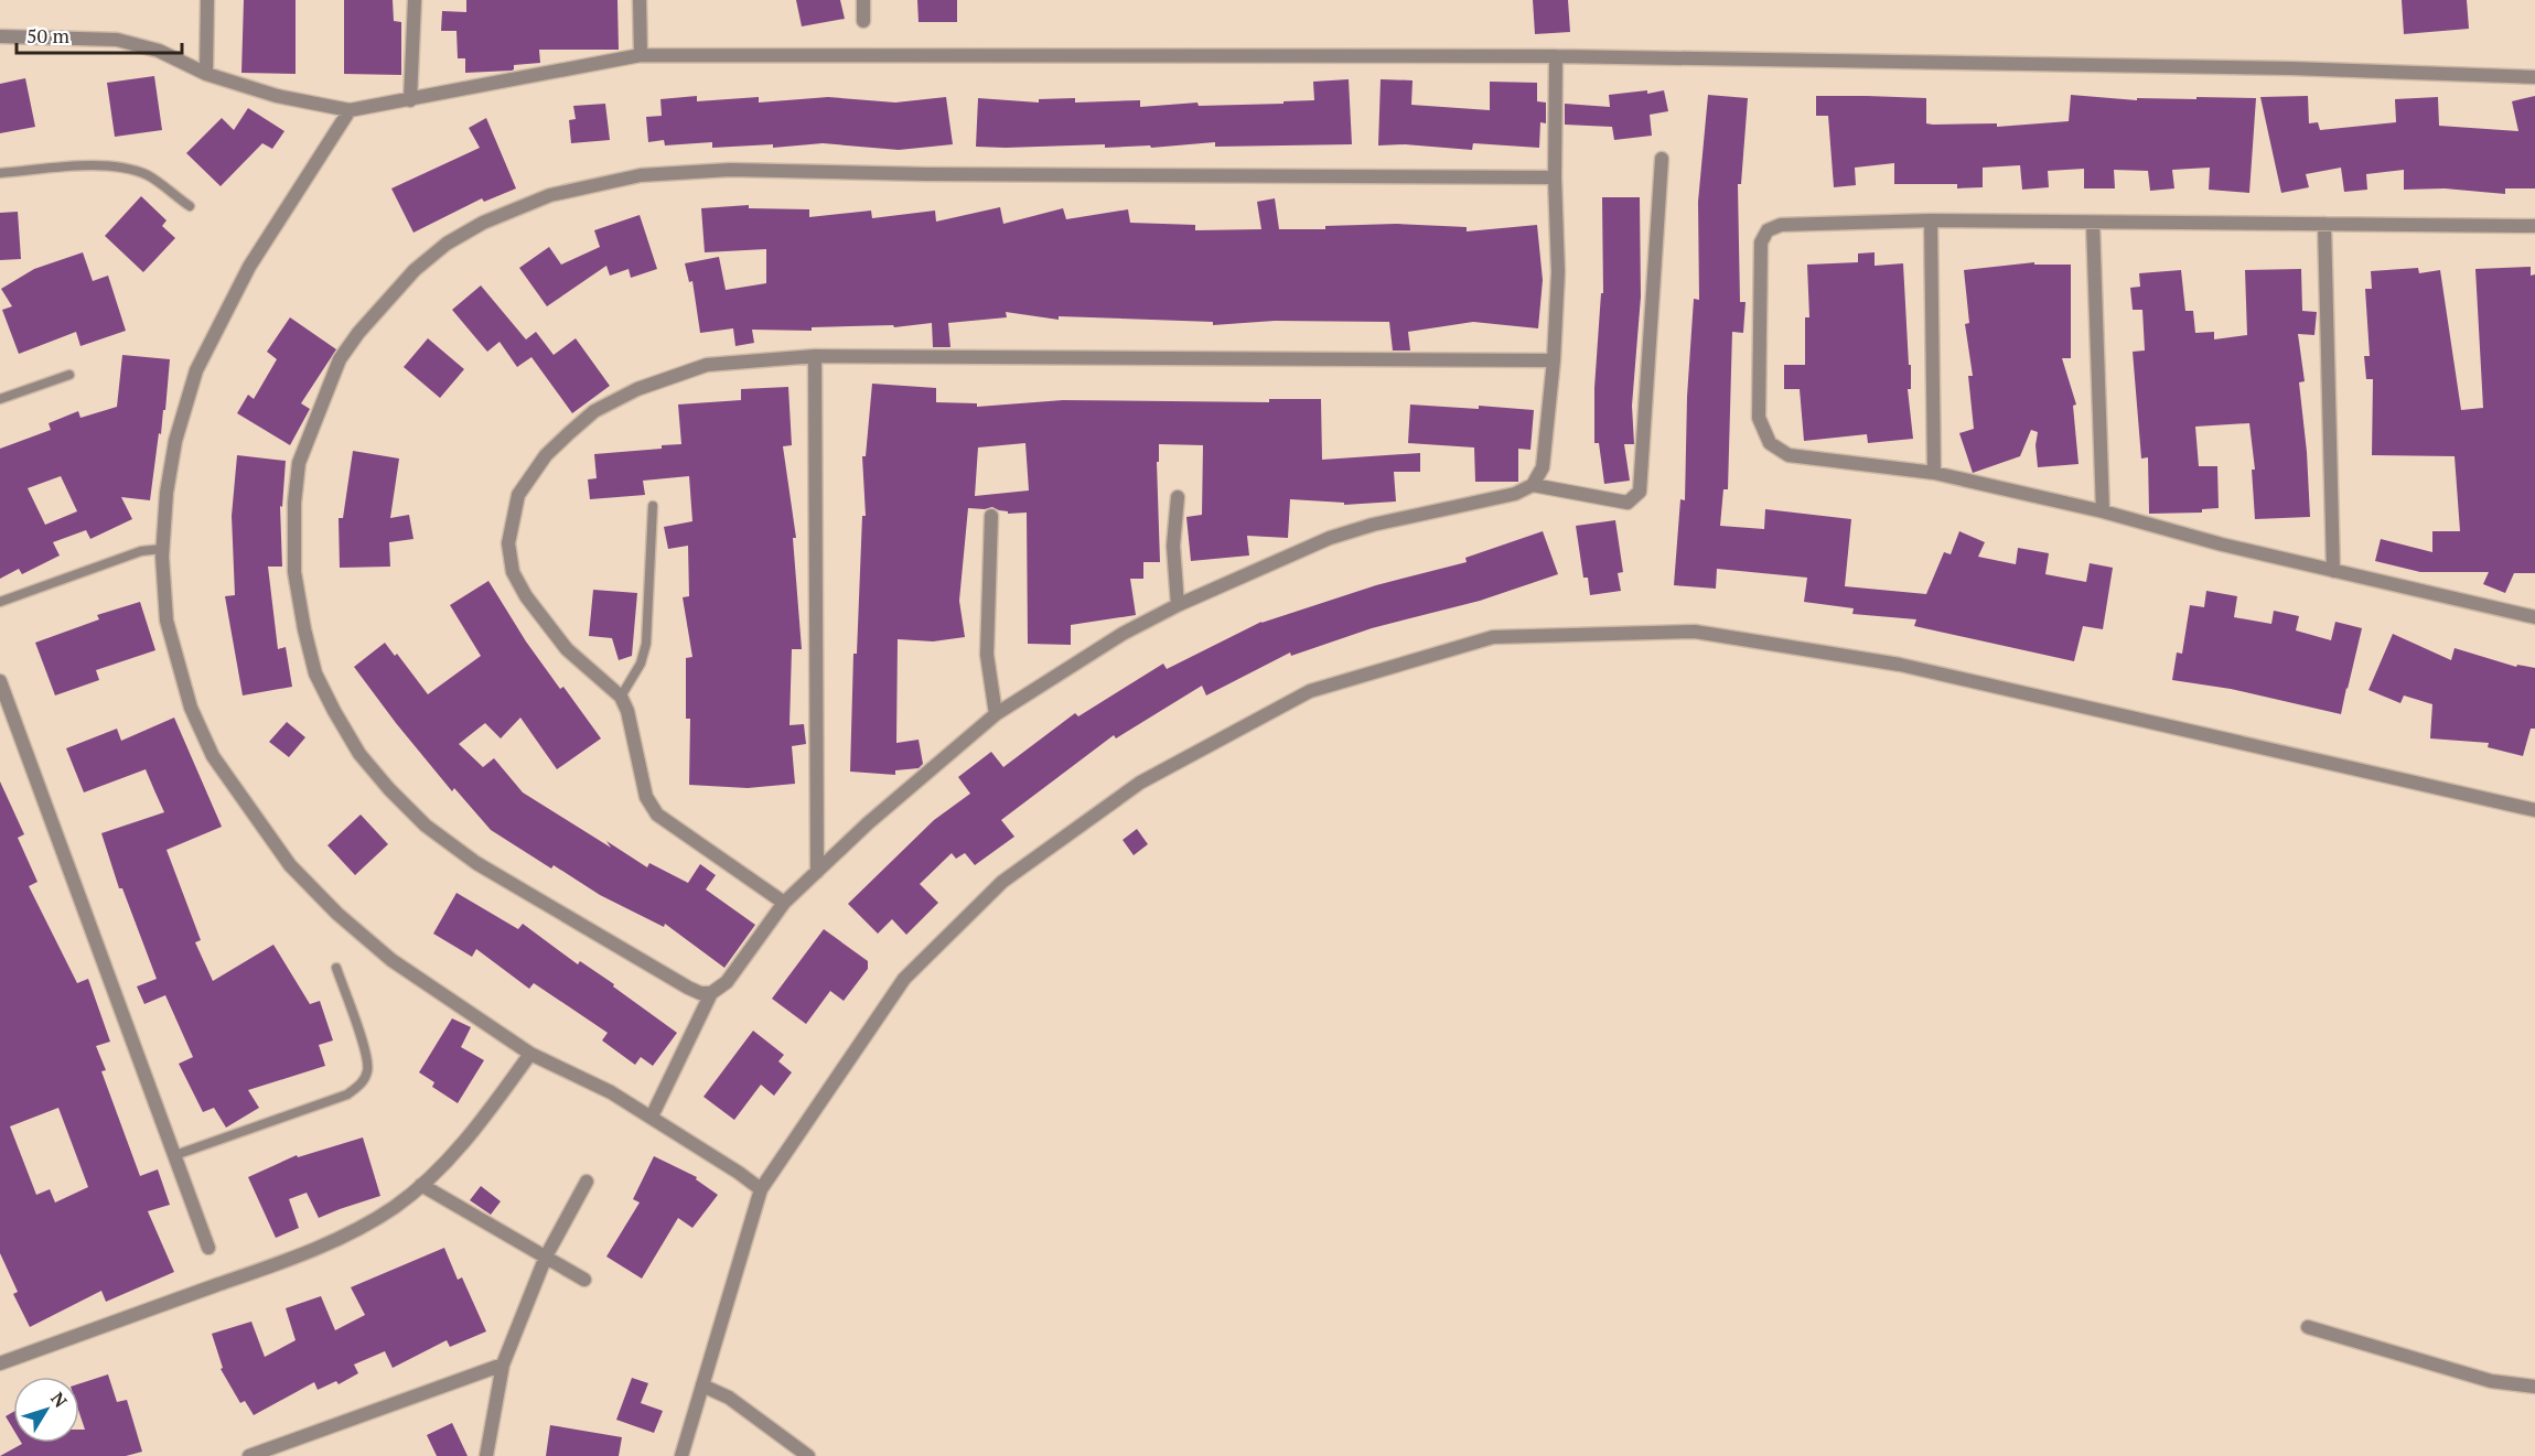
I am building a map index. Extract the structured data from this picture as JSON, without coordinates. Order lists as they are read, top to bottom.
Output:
{
  "scale_bar": "50 m",
  "north": "top right"
}
